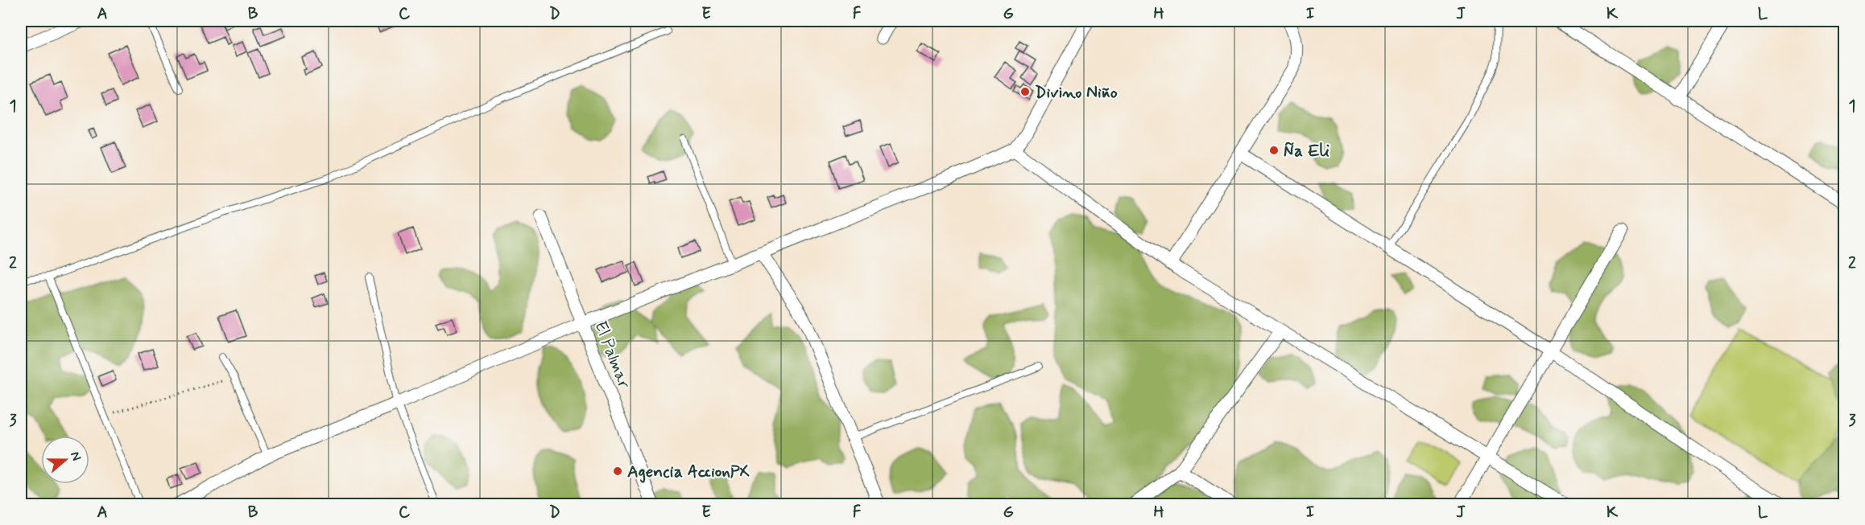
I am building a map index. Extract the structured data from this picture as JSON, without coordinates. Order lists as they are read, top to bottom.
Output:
{
  "streets": {
    "street": ["El Palmar"]
  },
  "places": ["Divino Niño", "Ña Eli", "Agencia AccionPX"],
  "north": "right",
  "grid": {
    "columns": [
      "A",
      "B",
      "C",
      "D",
      "E",
      "F",
      "G",
      "H",
      "I",
      "J",
      "K",
      "L"
    ],
    "rows": ["1", "2", "3"]
  }
}
